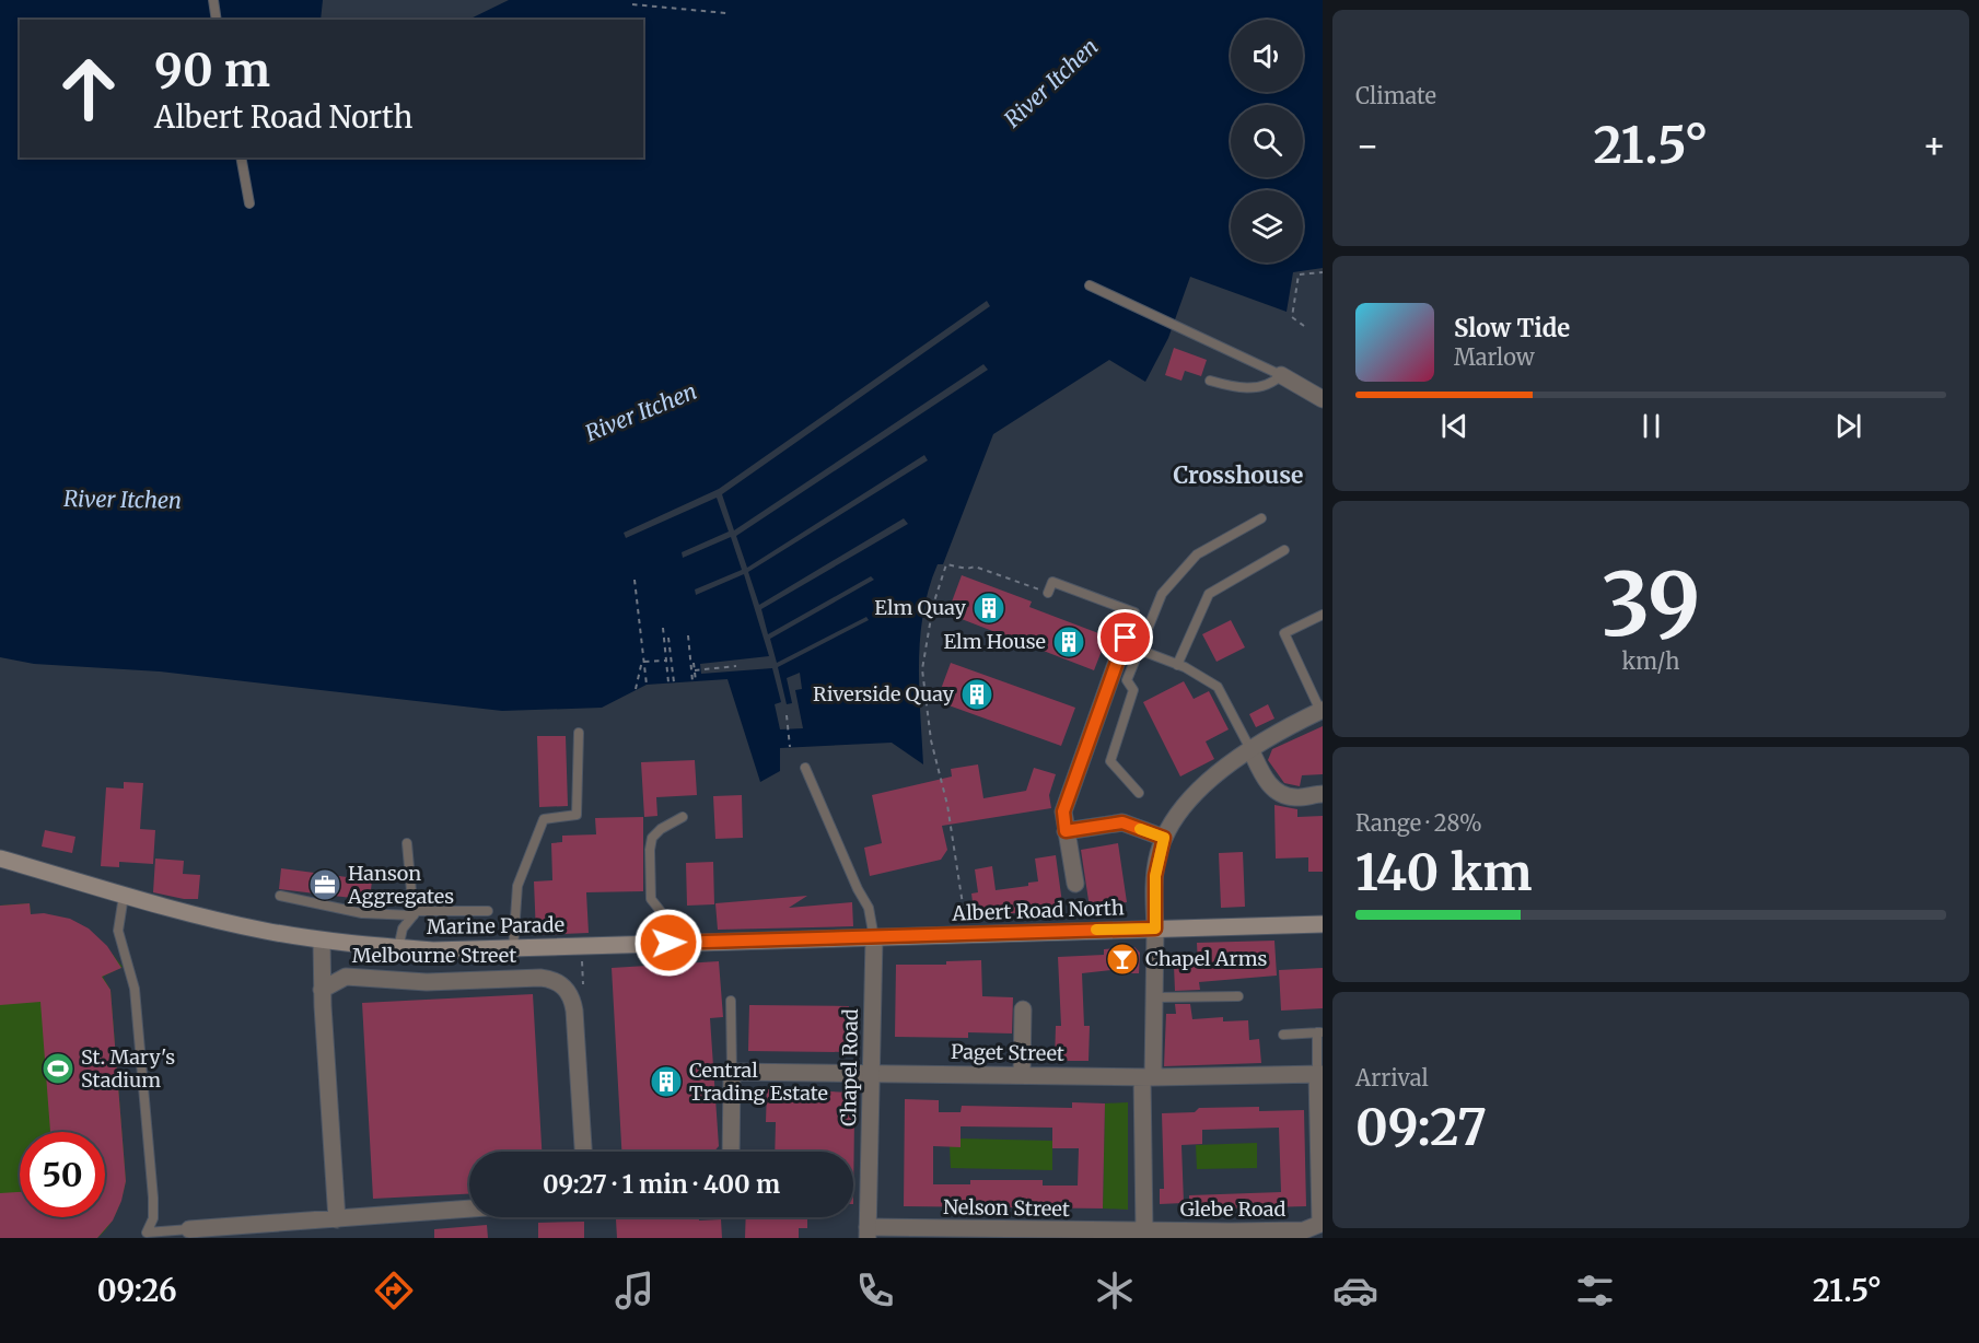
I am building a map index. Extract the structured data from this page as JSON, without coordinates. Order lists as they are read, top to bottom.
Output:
{
  "streets": {
    "main road": ["Albert Road North", "Marine Parade"],
    "street": [
      "Melbourne Street",
      "Paget Street",
      "Chapel Road",
      "Nelson Street",
      "Glebe Road"
    ]
  },
  "crossings": [
    ["Albert Road North", "Marine Parade"],
    ["Albert Road North", "Chapel Road"],
    ["Marine Parade", "Chapel Road"],
    ["Paget Street", "Chapel Road"],
    ["Chapel Road", "Nelson Street"],
    ["Nelson Street", "Glebe Road"]
  ],
  "districts": ["Crosshouse"],
  "water": ["River Itchen"],
  "places": {
    "building": [
      "Elm Quay",
      "Elm House",
      "Riverside Quay",
      "Central Trading Estate"
    ],
    "office": ["Hanson Aggregates"],
    "bar": ["Chapel Arms"],
    "sports": ["St. Mary's Stadium"]
  },
  "page": {
    "tile": [
      "Climate",
      ["39", "km/h"],
      ["Range · 28%", "140 km"],
      ["Arrival", "09:27"]
    ],
    "turn": ["90 m", "Albert Road North"],
    "heat": ["−", "21.5°", "+"],
    "song": ["Slow Tide", "Marlow"],
    "limit": "50",
    "trip": "09:27 · 1 min · 400 m",
    "tabs": ["09:26", "21.5°"]
  }
}
